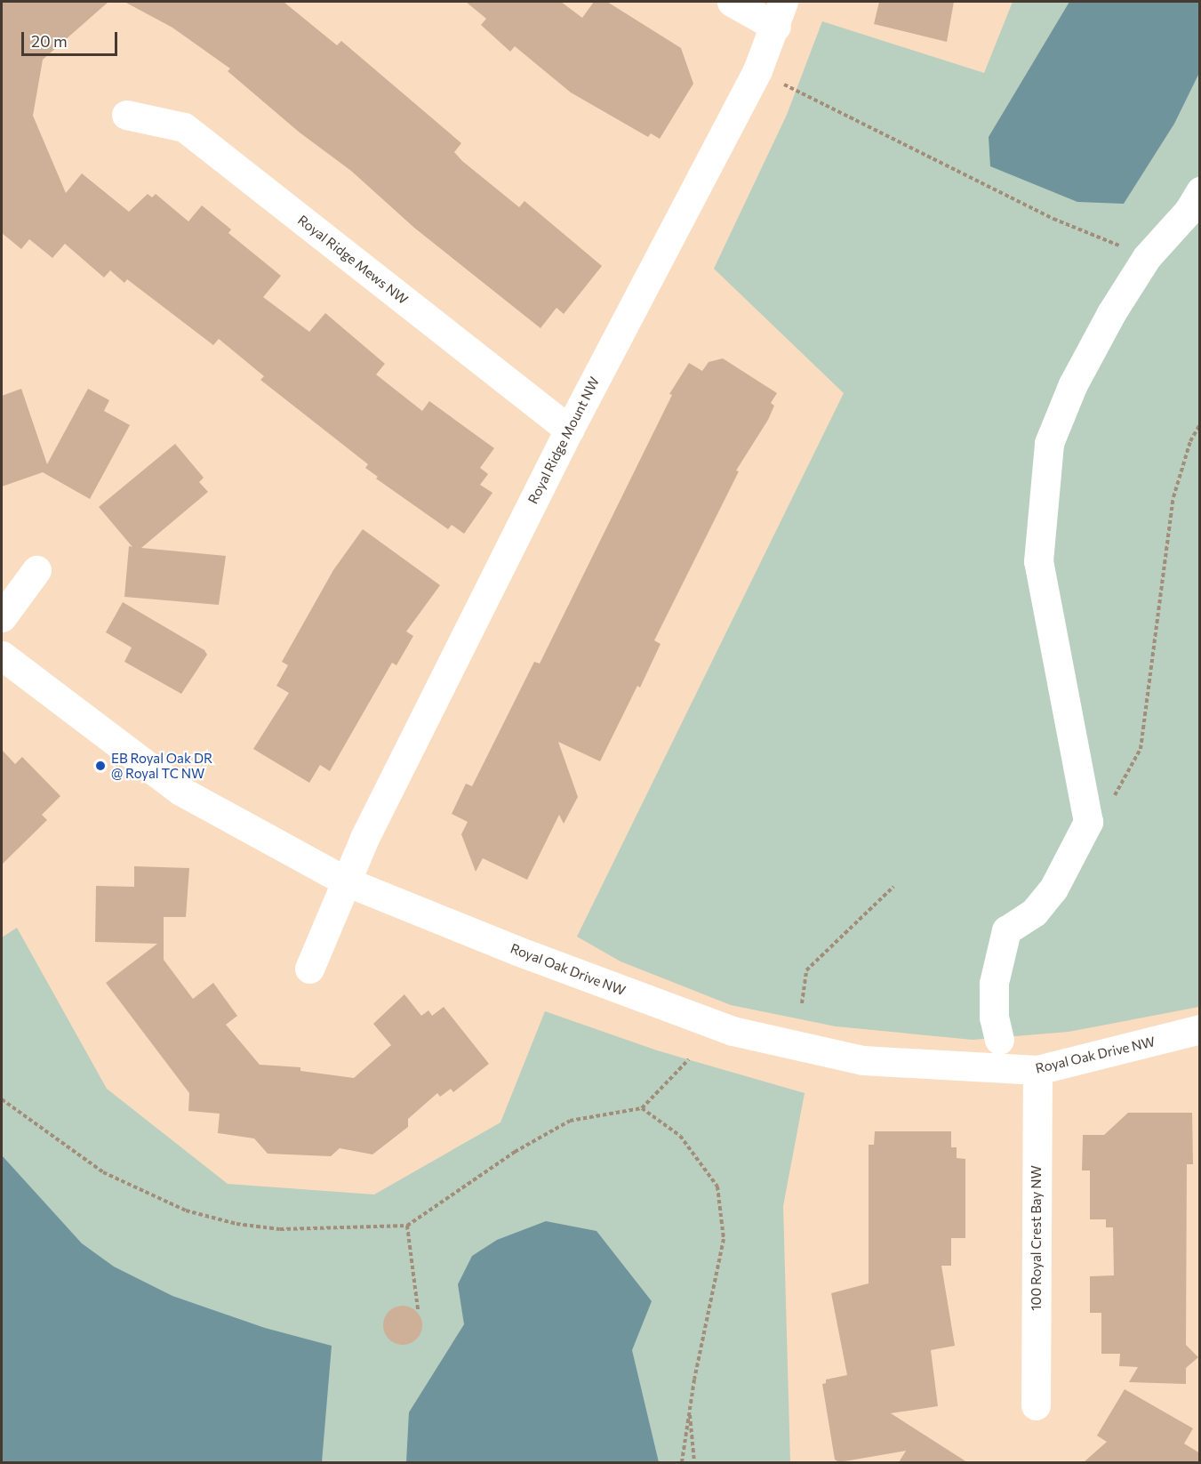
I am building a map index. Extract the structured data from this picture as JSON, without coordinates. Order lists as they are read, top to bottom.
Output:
{
  "streets": {
    "street": [
      "Royal Ridge Mews NW",
      "Royal Ridge Mount NW",
      "Royal Oak Drive NW",
      "100 Royal Crest Bay NW"
    ]
  },
  "crossings": [
    ["Royal Ridge Mews NW", "Royal Ridge Mount NW"],
    ["Royal Ridge Mount NW", "Royal Oak Drive NW"],
    ["Royal Oak Drive NW", "100 Royal Crest Bay NW"]
  ],
  "places": ["EB Royal Oak DR @ Royal TC NW"],
  "scale_bar": "20 m"
}
